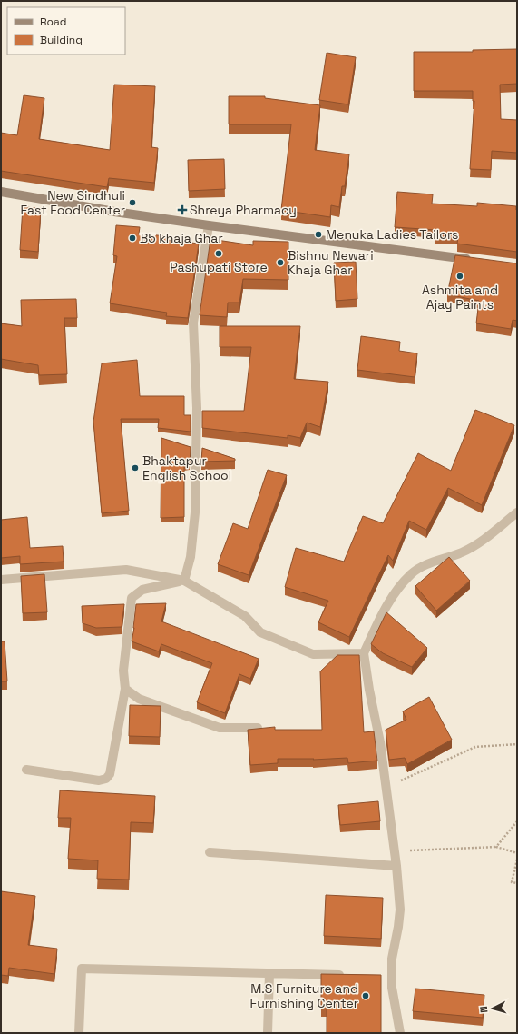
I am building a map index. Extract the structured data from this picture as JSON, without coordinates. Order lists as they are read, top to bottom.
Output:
{
  "places": {
    "other": [
      "New Sindhuli Fast Food Center",
      "Menuka Ladies Tailors",
      "B5 khaja Ghar",
      "Pashupati Store",
      "Bishnu Newari Khaja Ghar",
      "Ashmita and Ajay Paints",
      "Bhaktapur English School",
      "M.S Furniture and Furnishing Center"
    ],
    "health": ["Shreya Pharmacy"]
  },
  "legend": ["Road", "Building"],
  "north": "left"
}
